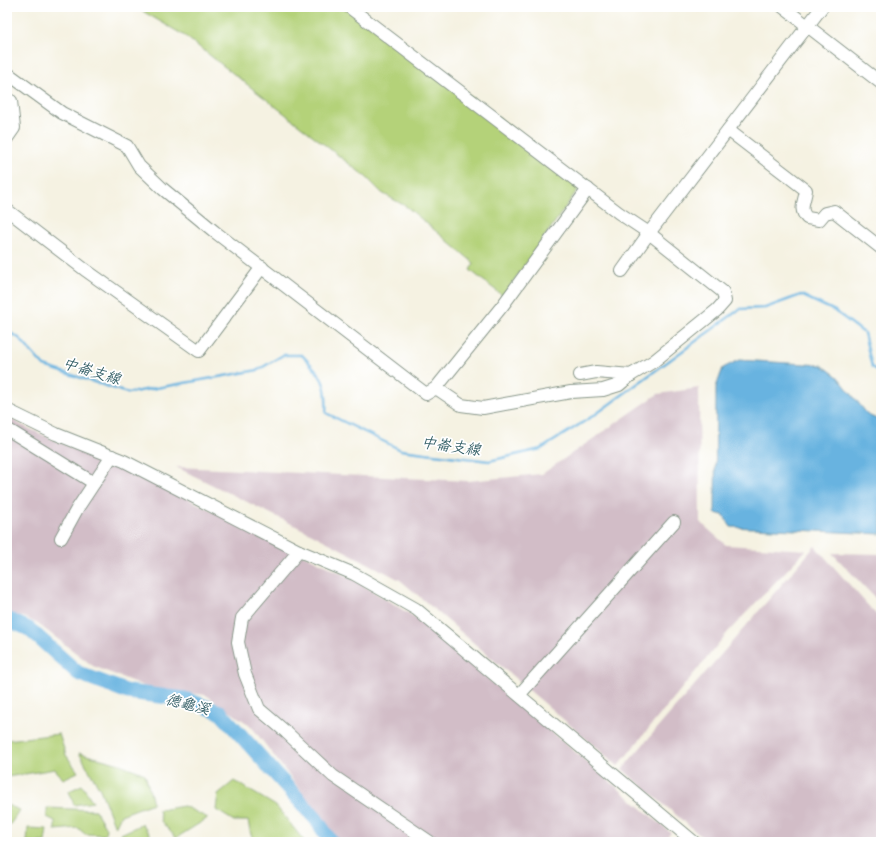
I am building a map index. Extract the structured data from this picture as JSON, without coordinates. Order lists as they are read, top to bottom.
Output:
{
  "water": ["中崙支線", "德龜溪"]
}
